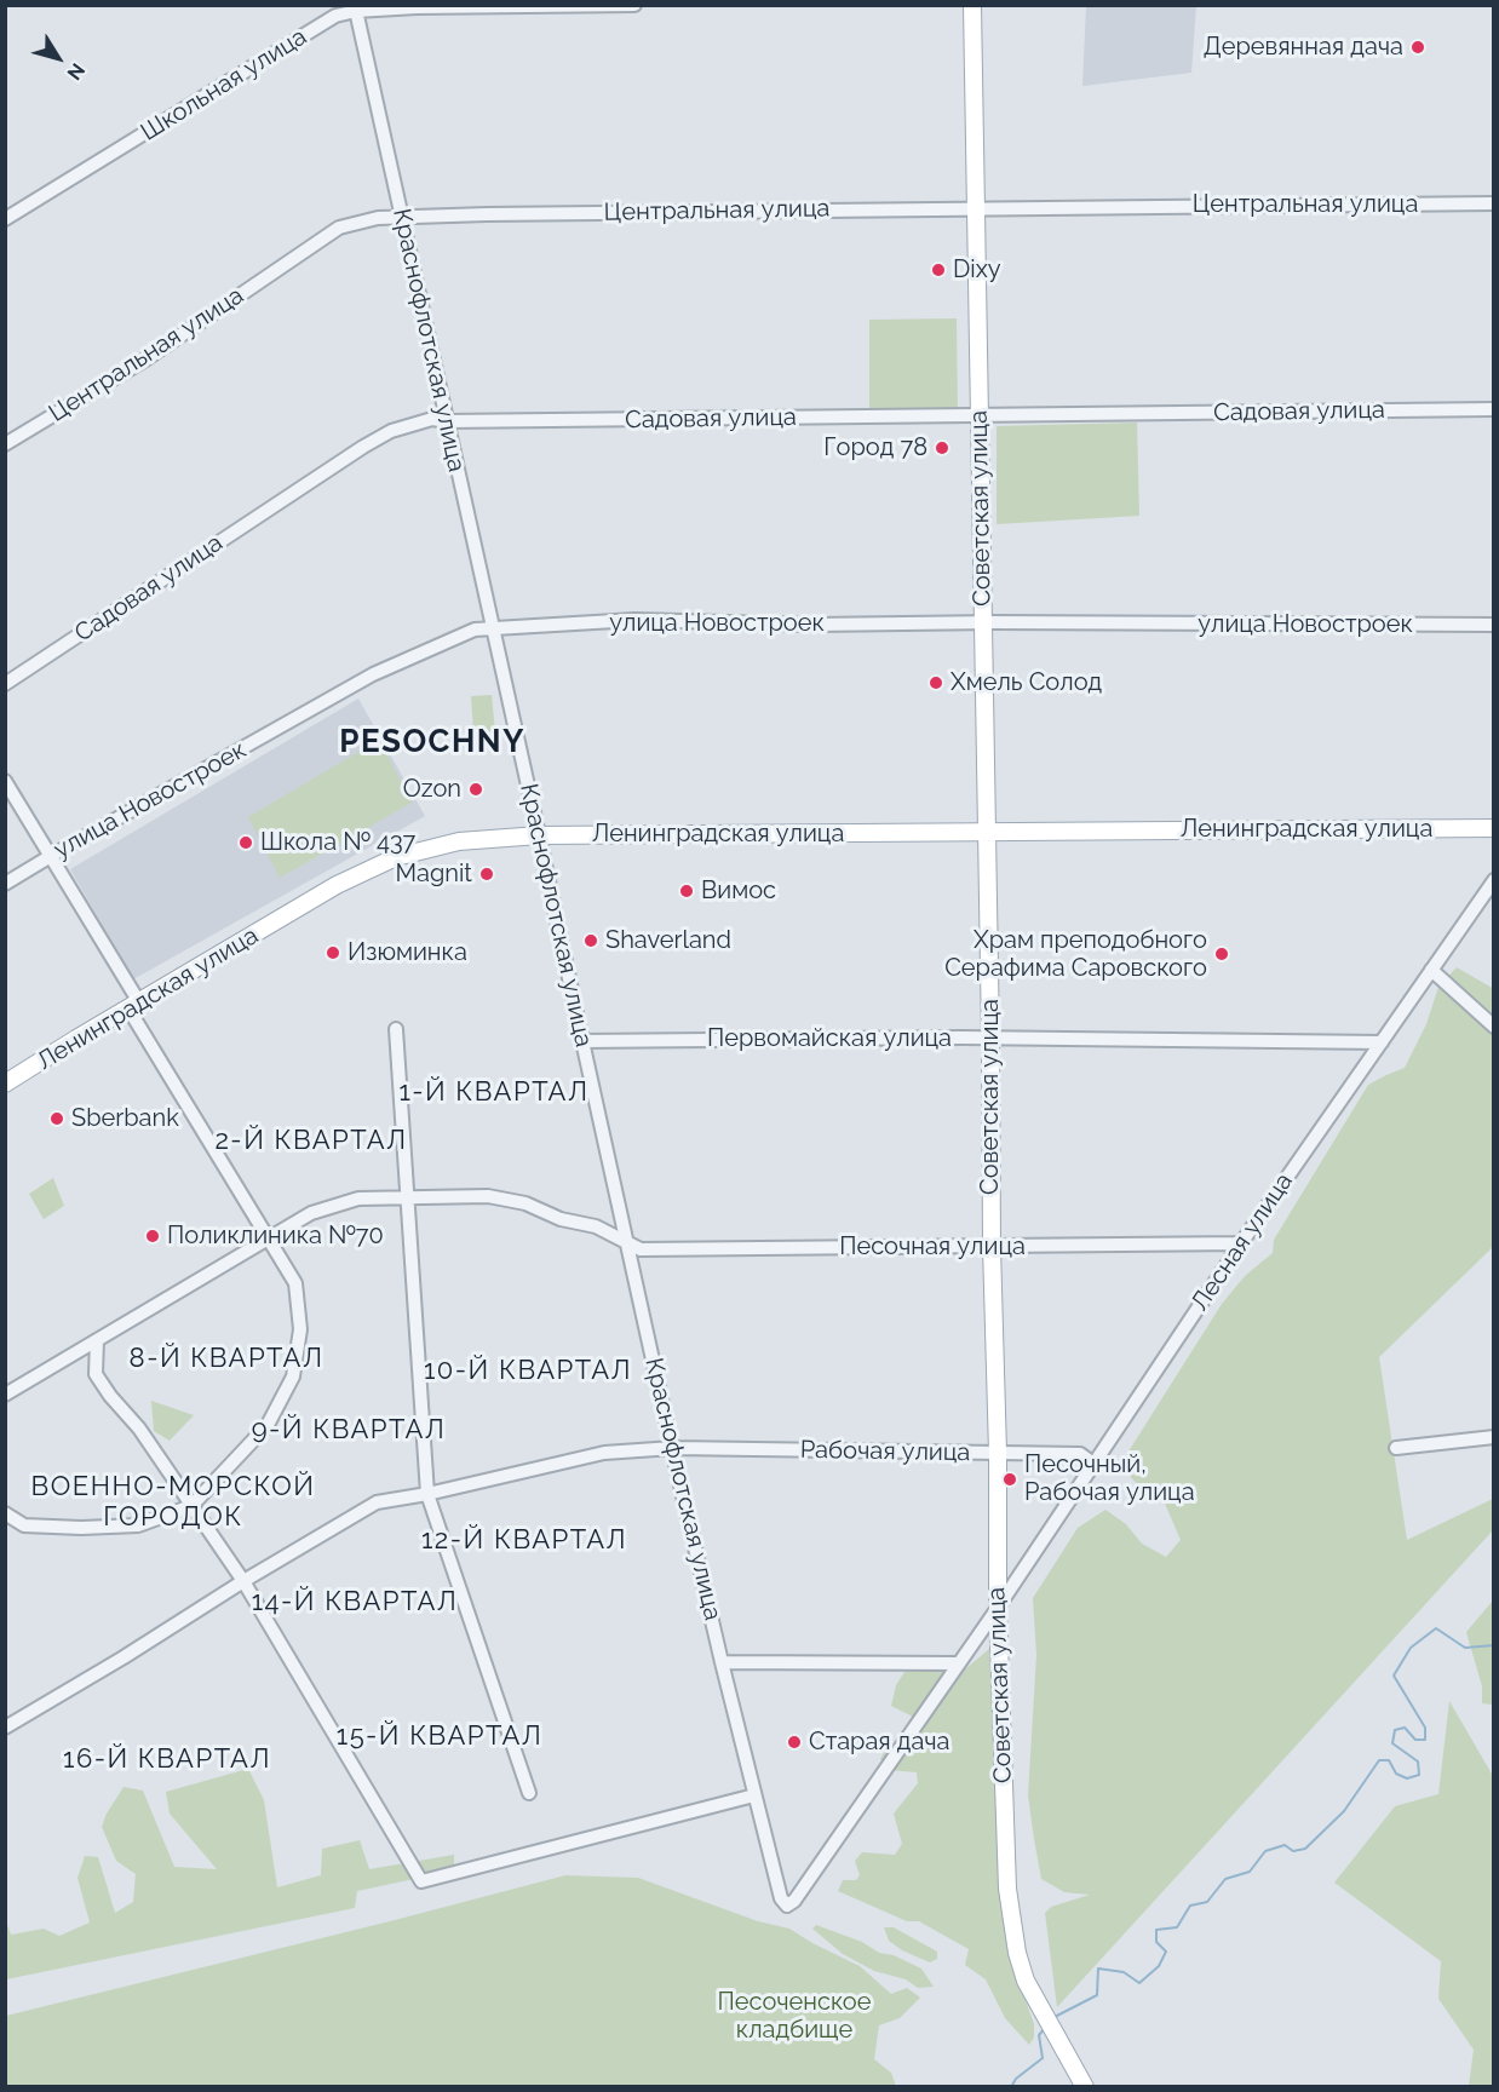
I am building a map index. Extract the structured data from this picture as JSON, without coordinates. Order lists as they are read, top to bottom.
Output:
{
  "streets": {
    "main road": ["Советская улица", "Ленинградская улица"],
    "street": [
      "Школьная улица",
      "Центральная улица",
      "Краснофлотская улица",
      "Садовая улица",
      "улица Новостроек",
      "Первомайская улица",
      "Лесная улица",
      "Песочная улица",
      "Рабочая улица"
    ]
  },
  "crossings": [
    ["Школьная улица", "Краснофлотская улица"],
    ["Центральная улица", "Краснофлотская улица"],
    ["Центральная улица", "Советская улица"],
    ["Краснофлотская улица", "Садовая улица"],
    ["Краснофлотская улица", "улица Новостроек"],
    ["Краснофлотская улица", "Ленинградская улица"],
    ["Краснофлотская улица", "Первомайская улица"],
    ["Краснофлотская улица", "Лесная улица"],
    ["Краснофлотская улица", "Песочная улица"],
    ["Краснофлотская улица", "Рабочая улица"],
    ["Садовая улица", "Советская улица"],
    ["Советская улица", "улица Новостроек"],
    ["Советская улица", "Ленинградская улица"],
    ["Советская улица", "Первомайская улица"],
    ["Советская улица", "Лесная улица"],
    ["Советская улица", "Песочная улица"],
    ["Советская улица", "Рабочая улица"],
    ["Первомайская улица", "Лесная улица"],
    ["Лесная улица", "Песочная улица"],
    ["Лесная улица", "Рабочая улица"]
  ],
  "districts": [
    "PESOCHNY",
    "1-Й КВАРТАЛ",
    "2-Й КВАРТАЛ",
    "8-Й КВАРТАЛ",
    "10-Й КВАРТАЛ",
    "9-Й КВАРТАЛ",
    "ВОЕННО-МОРСКОЙ ГОРОДОК",
    "12-Й КВАРТАЛ",
    "14-Й КВАРТАЛ",
    "15-Й КВАРТАЛ",
    "16-Й КВАРТАЛ"
  ],
  "parks": ["Песоченское кладбище"],
  "places": [
    "Деревянная дача",
    "Dixy",
    "Город 78",
    "Хмель Солод",
    "Ozon",
    "Школа № 437",
    "Magnit",
    "Вимос",
    "Shaverland",
    "Изюминка",
    "Храм преподобного Серафима Саровского",
    "Sberbank",
    "Поликлиника №70",
    "Песочный, Рабочая улица",
    "Старая дача"
  ],
  "north": "bottom right"
}
